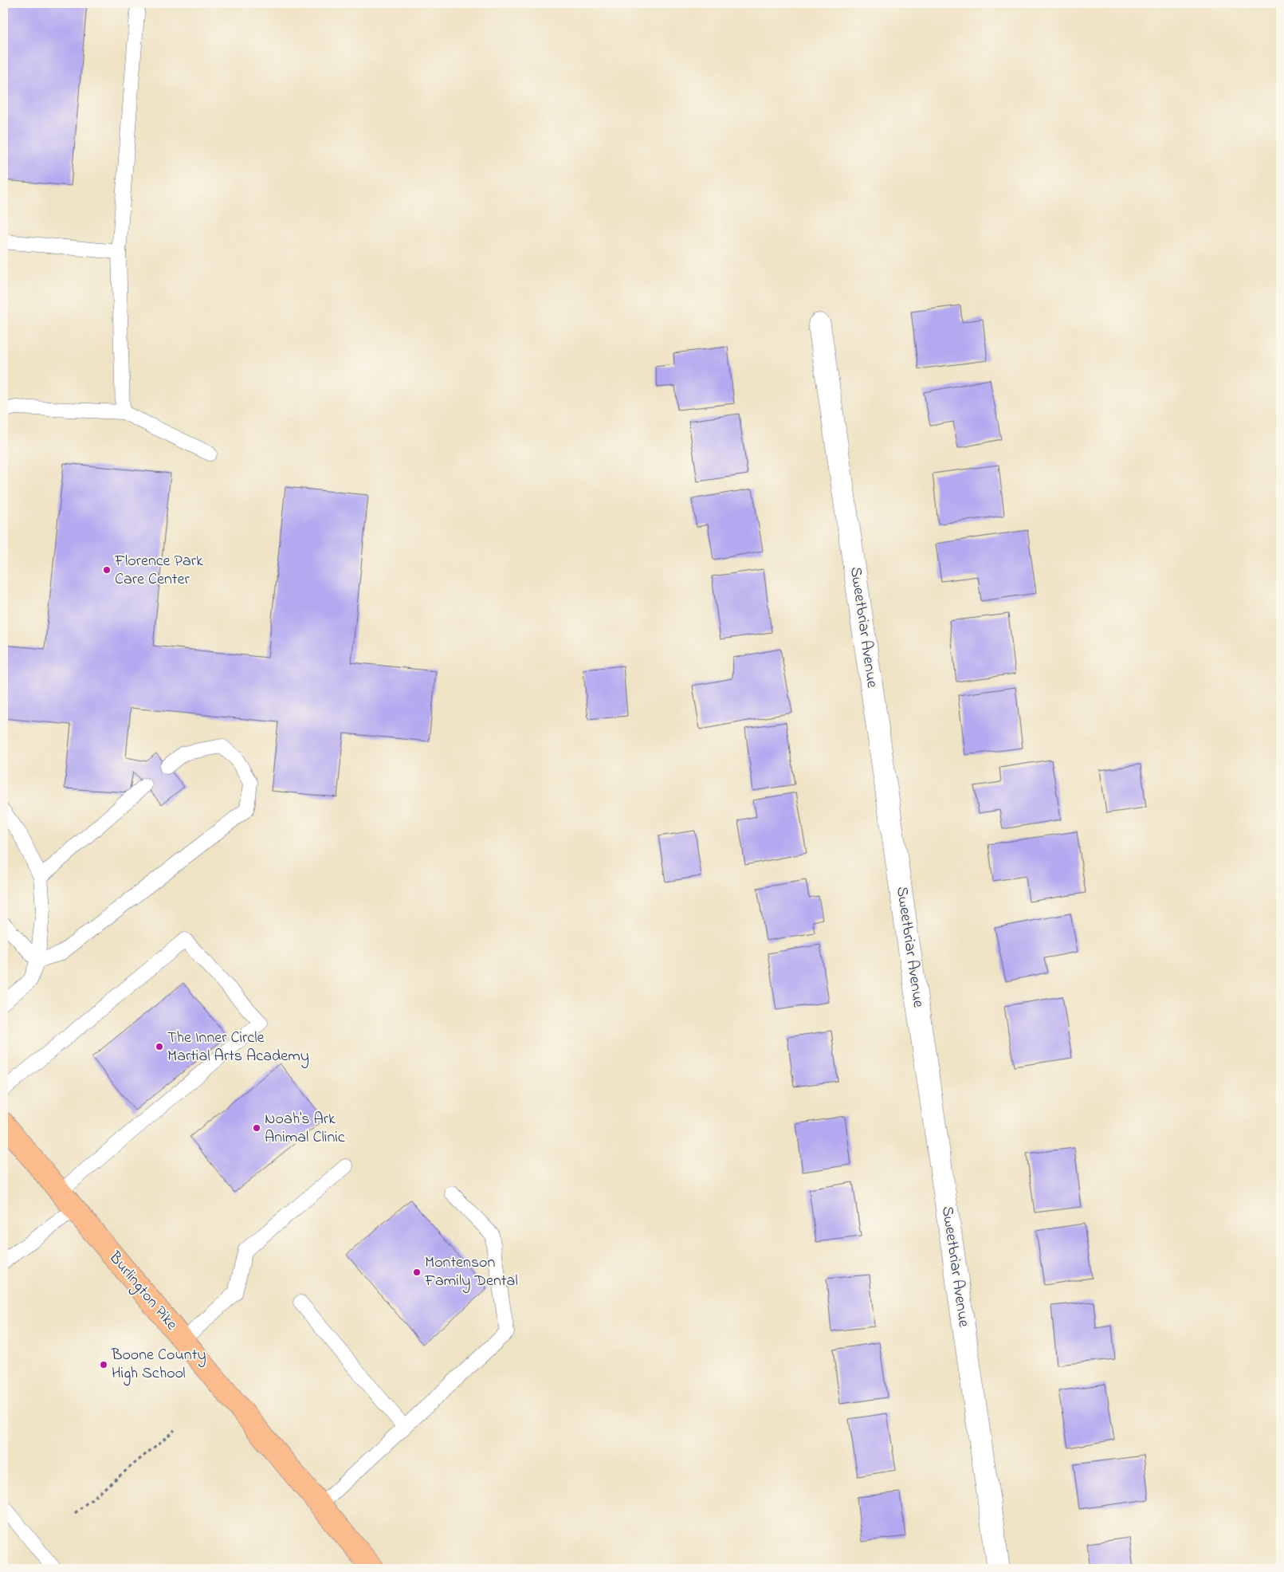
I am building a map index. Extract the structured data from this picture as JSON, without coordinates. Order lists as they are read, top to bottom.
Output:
{
  "streets": {
    "main road": ["Burlington Pike"],
    "street": ["Sweetbriar Avenue"]
  },
  "places": [
    "Florence Park Care Center",
    "The Inner Circle Martial Arts Academy",
    "Noah's Ark Animal Clinic",
    "Montenson Family Dental",
    "Boone County High School"
  ]
}
